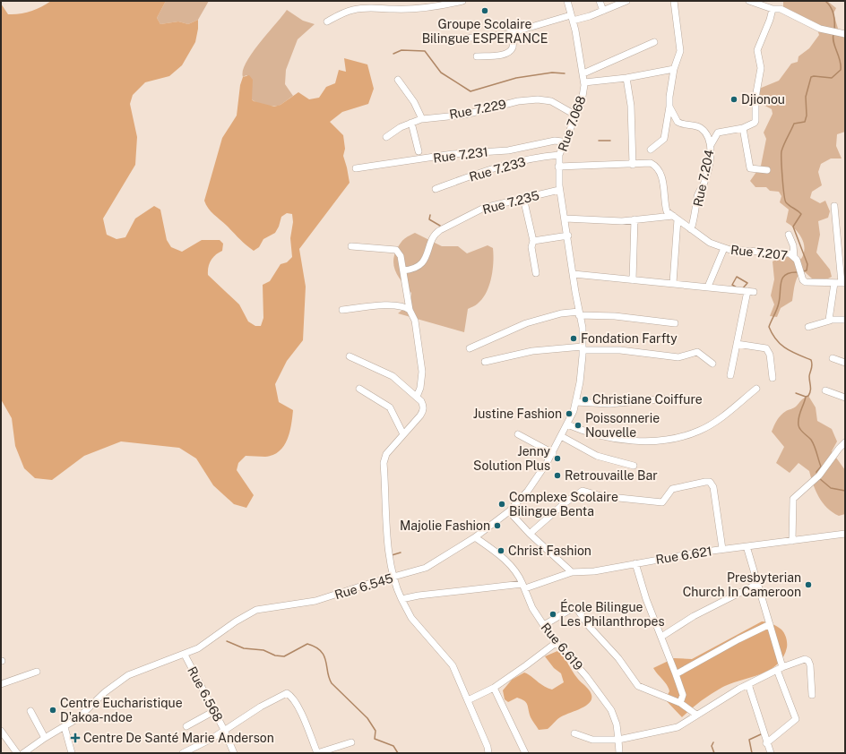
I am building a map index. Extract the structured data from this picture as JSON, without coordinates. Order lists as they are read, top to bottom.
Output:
{
  "streets": {
    "street": [
      "Rue 7.229",
      "Rue 7.068",
      "Rue 7.231",
      "Rue 7.233",
      "Rue 7.204",
      "Rue 7.235",
      "Rue 7.207",
      "Rue 6.621",
      "Rue 6.545",
      "Rue 6.619",
      "Rue 6.568"
    ]
  },
  "crossings": [
    ["Rue 7.229", "Rue 7.068"],
    ["Rue 7.068", "Rue 7.231"],
    ["Rue 7.068", "Rue 7.233"],
    ["Rue 7.068", "Rue 7.235"],
    ["Rue 7.068", "Rue 7.207"],
    ["Rue 7.068", "Rue 6.545"],
    ["Rue 7.204", "Rue 7.207"],
    ["Rue 6.621", "Rue 6.619"],
    ["Rue 6.545", "Rue 6.619"],
    ["Rue 6.545", "Rue 6.568"]
  ],
  "places": {
    "other": [
      "Groupe Scolaire Bilingue ESPERANCE",
      "Djionou",
      "Fondation Farfty",
      "Christiane Coiffure",
      "Justine Fashion",
      "Poissonnerie Nouvelle",
      "Jenny Solution Plus",
      "Retrouvaille Bar",
      "Complexe Scolaire Bilingue Benta",
      "Majolie Fashion",
      "Christ Fashion",
      "Presbyterian Church In Cameroon",
      "École Bilingue Les Philanthropes",
      "Centre Eucharistique D'akoa-ndoe"
    ],
    "health": ["Centre De Santé Marie Anderson"]
  }
}
